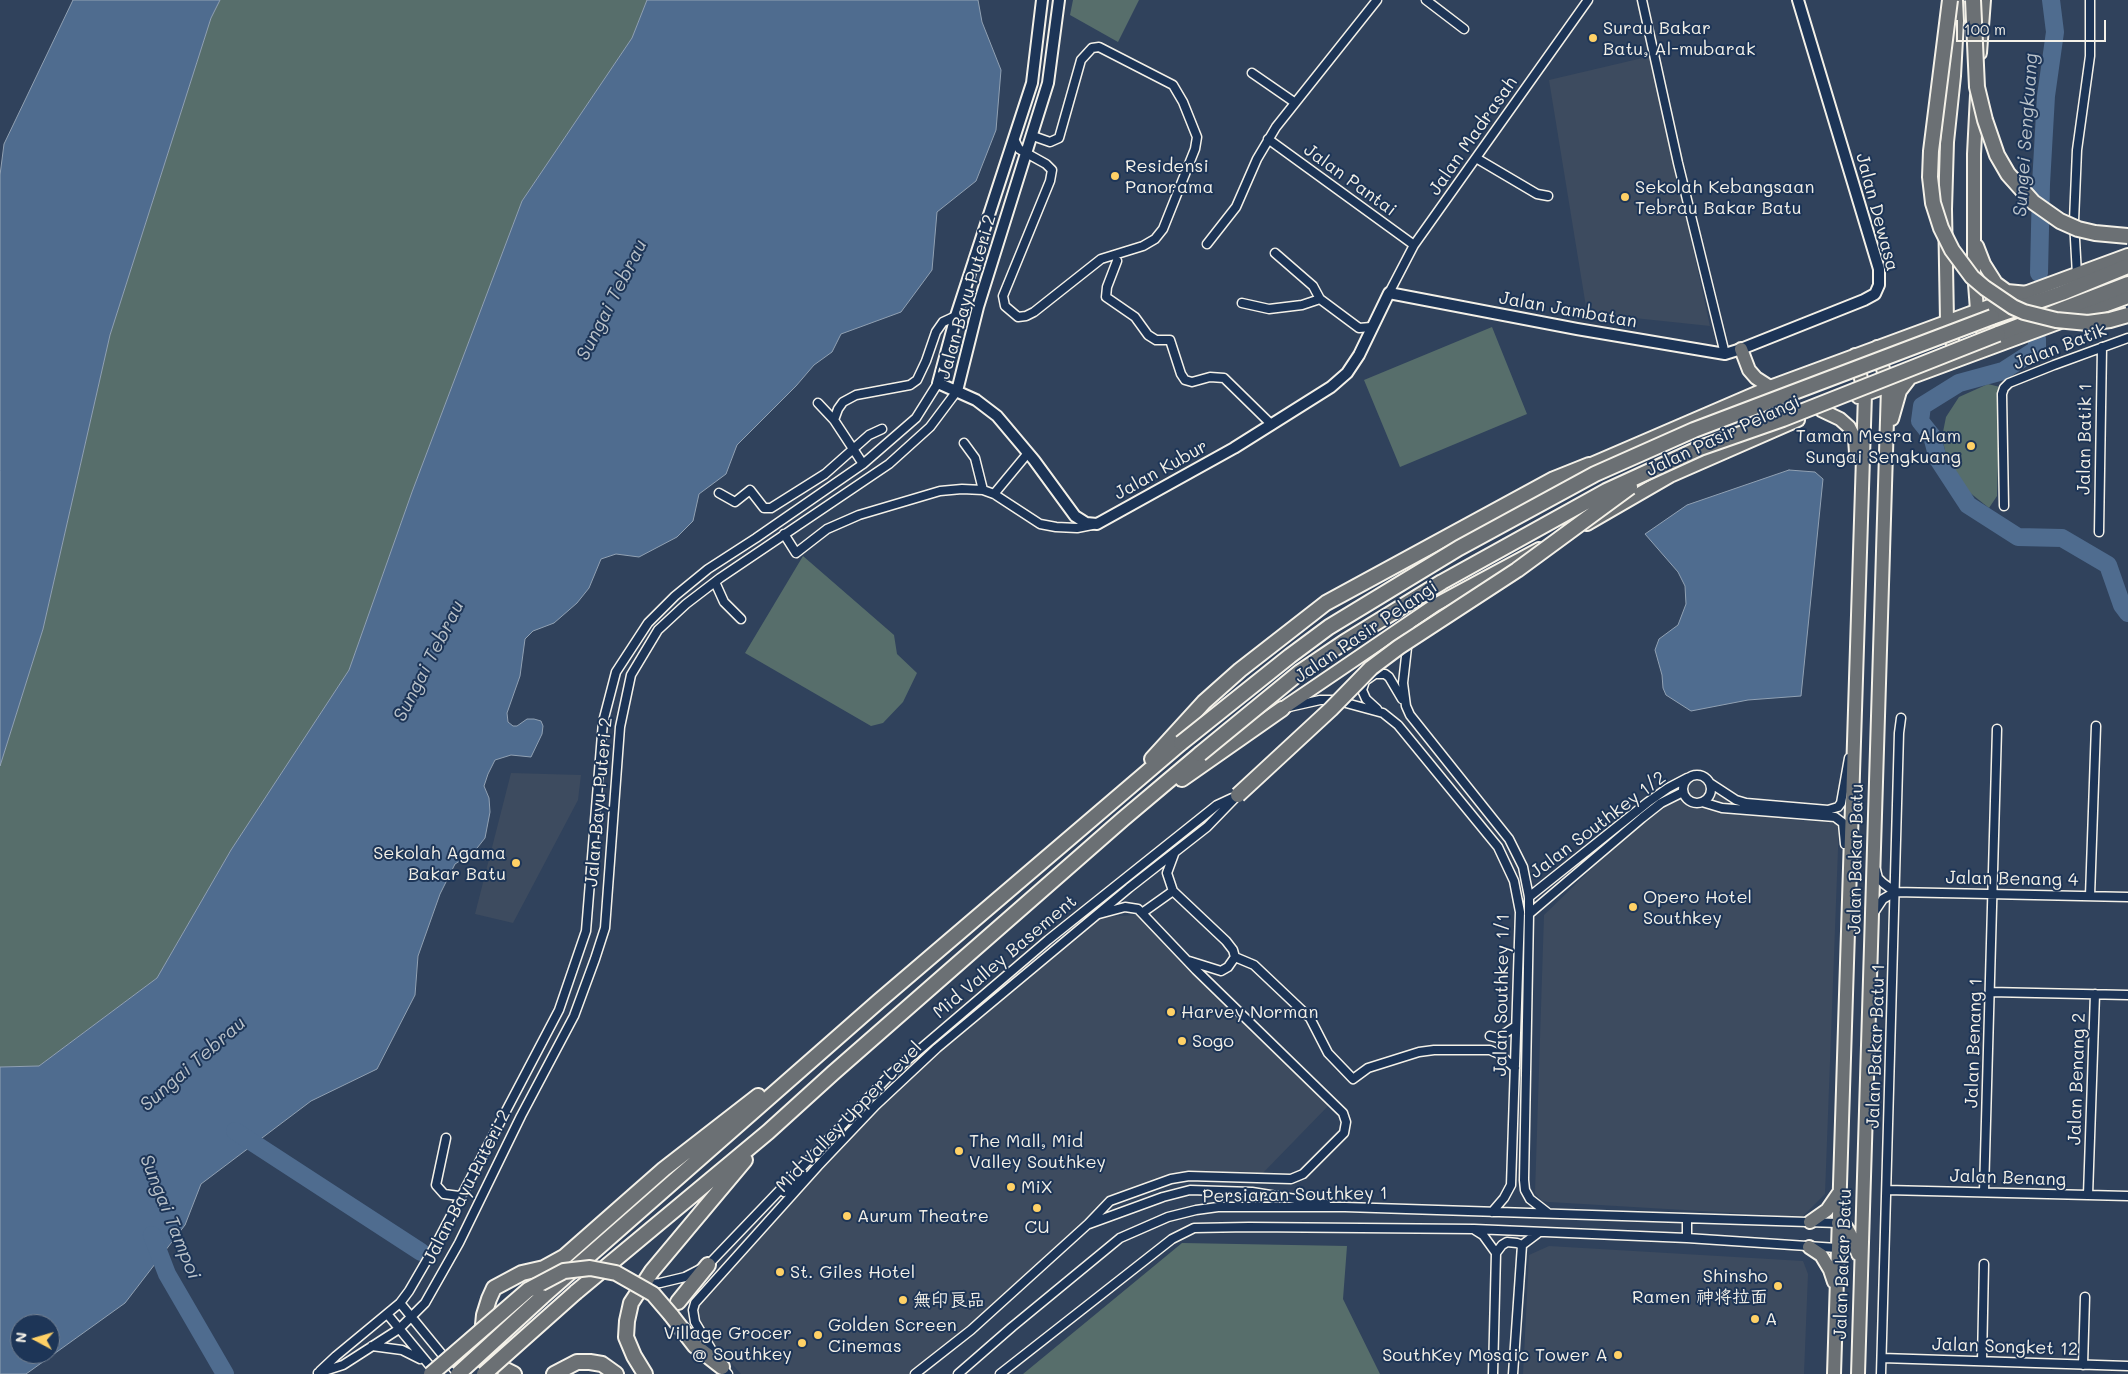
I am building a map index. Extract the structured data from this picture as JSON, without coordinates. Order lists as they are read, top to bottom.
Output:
{
  "streets": {
    "main road": ["Jalan Pasir Pelangi", "Jalan Bakar Batu"],
    "street": [
      "Jalan Madrasah",
      "Jalan Pantai",
      "Jalan Dewasa",
      "Jalan Bayu Puteri 2",
      "Jalan Jambatan",
      "Jalan Batik",
      "Jalan Batik 1",
      "Jalan Kubur",
      "Jalan Southkey 1/2",
      "Jalan Benang 4",
      "Mid Valley Basement",
      "Jalan Southkey 1/1",
      "Jalan Benang 1",
      "Jalan Bakar Batu 1",
      "Jalan Benang 2",
      "Mid Valley Upper Level",
      "Jalan Benang",
      "Persiaran Southkey 1",
      "Jalan Songket 12"
    ]
  },
  "crossings": [
    ["Jalan Madrasah", "Jalan Pantai"],
    ["Jalan Madrasah", "Jalan Jambatan"],
    ["Jalan Madrasah", "Jalan Kubur"],
    ["Jalan Dewasa", "Jalan Jambatan"],
    ["Jalan Jambatan", "Jalan Kubur"],
    ["Jalan Batik", "Jalan Batik 1"],
    ["Jalan Pasir Pelangi", "Jalan Bakar Batu"],
    ["Jalan Pasir Pelangi", "Jalan Southkey 1/1"],
    ["Jalan Southkey 1/2", "Jalan Southkey 1/1"],
    ["Jalan Bakar Batu", "Persiaran Southkey 1"],
    ["Jalan Benang 4", "Jalan Benang 1"],
    ["Jalan Benang 4", "Jalan Bakar Batu 1"],
    ["Mid Valley Basement", "Mid Valley Upper Level"],
    ["Jalan Southkey 1/1", "Persiaran Southkey 1"],
    ["Jalan Benang 1", "Jalan Benang"],
    ["Jalan Bakar Batu 1", "Jalan Benang"],
    ["Jalan Bakar Batu 1", "Jalan Songket 12"],
    ["Jalan Benang 2", "Jalan Benang"]
  ],
  "water": ["Sungei Sengkuang", "Sungai Tebrau", "Sungai Tampoi"],
  "places": [
    "Surau Bakar Batu, Al-mubarak",
    "Residensi Panorama",
    "Sekolah Kebangsaan Tebrau Bakar Batu",
    "Taman Mesra Alam Sungai Sengkuang",
    "Sekolah Agama Bakar Batu",
    "Opero Hotel Southkey",
    "Harvey Norman",
    "Sogo",
    "The Mall, Mid Valley Southkey",
    "MiX",
    "CU",
    "Aurum Theatre",
    "St. Giles Hotel",
    "Shinsho Ramen 神将拉面",
    "無印良品",
    "A",
    "Golden Screen Cinemas",
    "Village Grocer @ Southkey",
    "SouthKey Mosaic Tower A"
  ],
  "scale_bar": "100 m",
  "north": "left"
}
